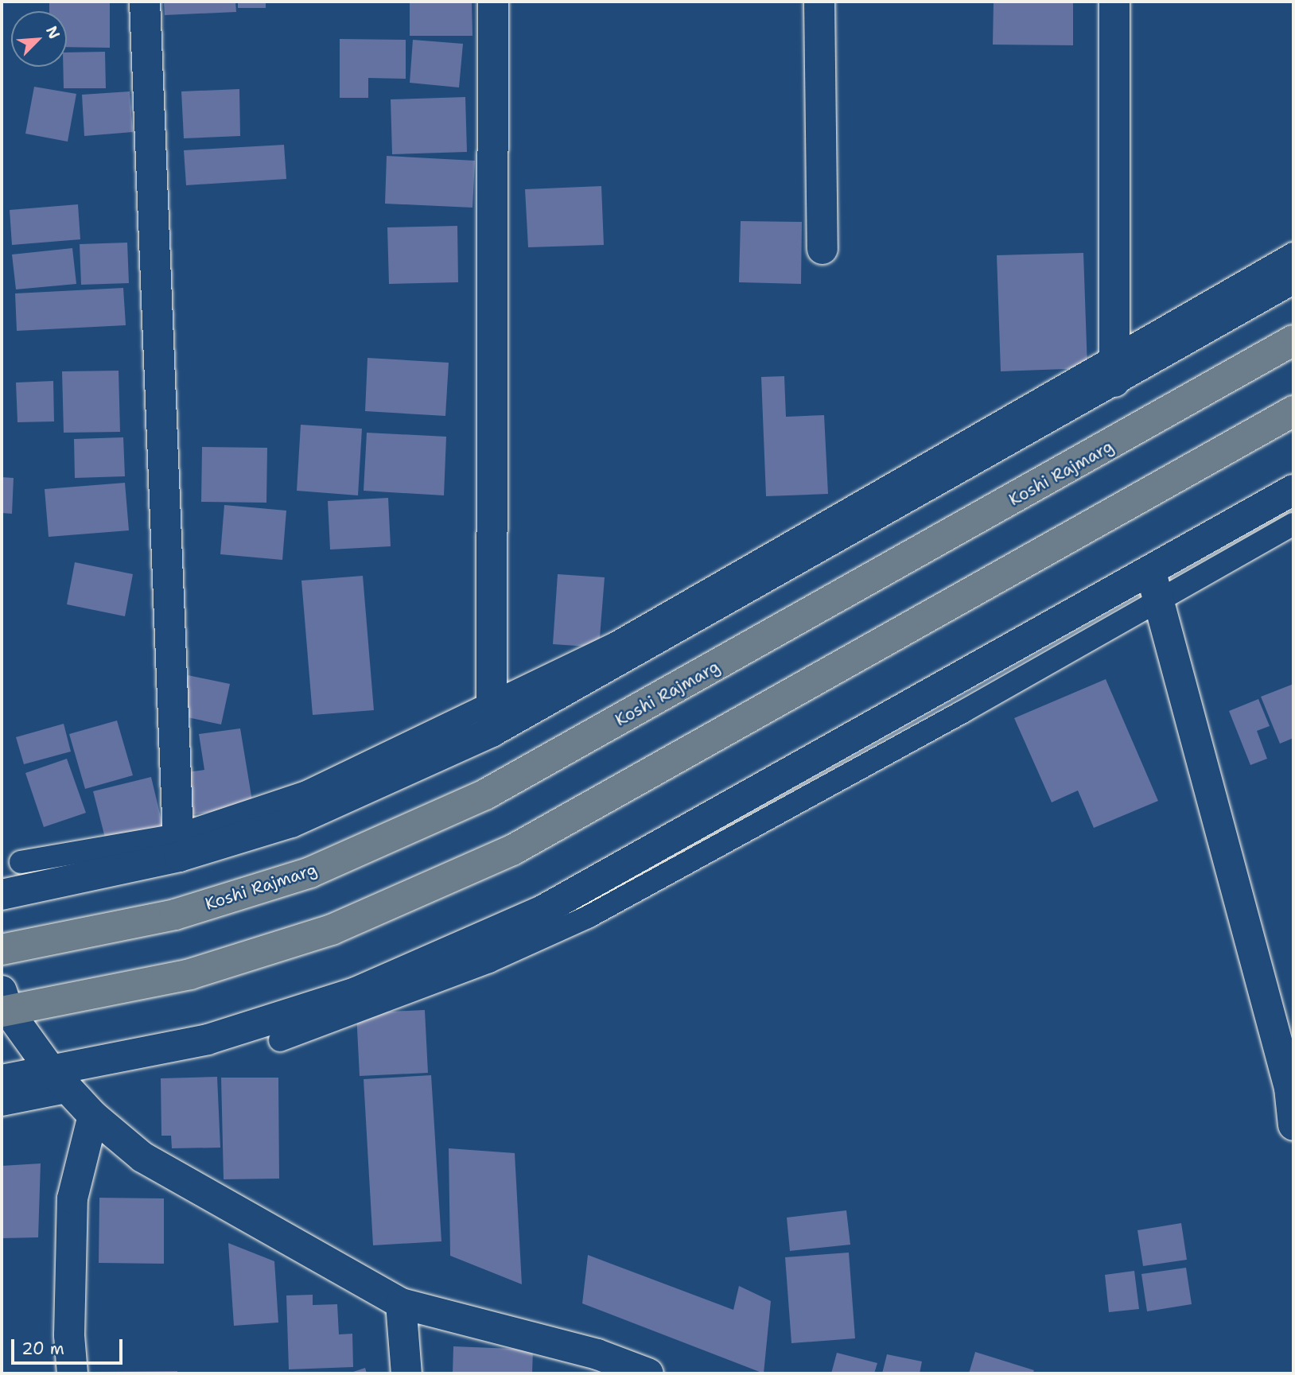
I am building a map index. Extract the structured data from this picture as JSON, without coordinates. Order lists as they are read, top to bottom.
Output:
{
  "streets": {
    "main road": ["Koshi Rajmarg"]
  },
  "scale_bar": "20 m",
  "north": "top right"
}
